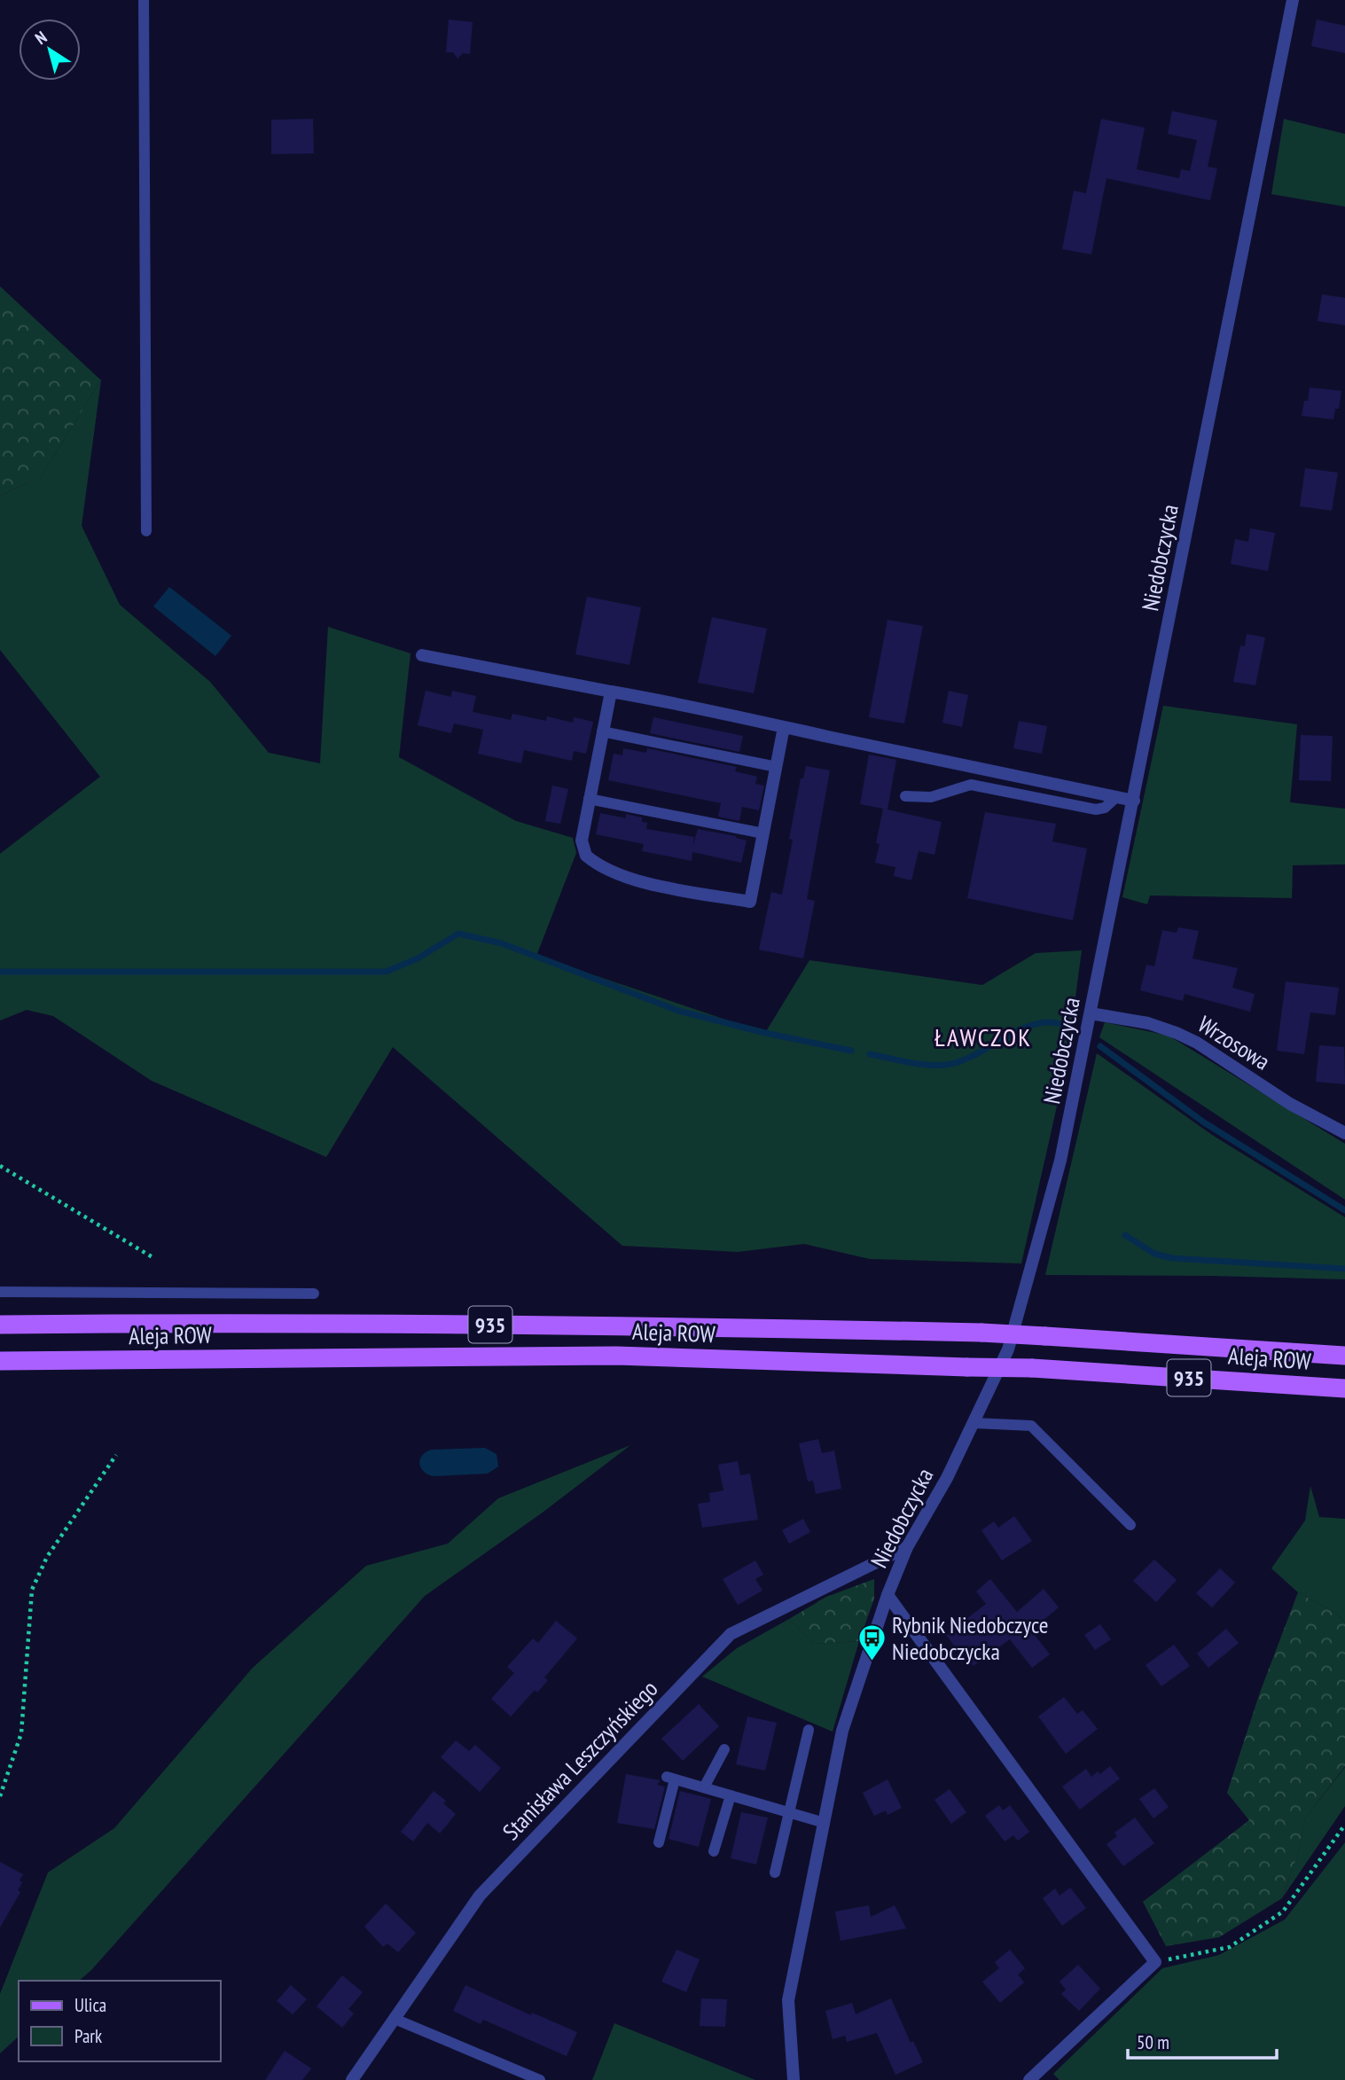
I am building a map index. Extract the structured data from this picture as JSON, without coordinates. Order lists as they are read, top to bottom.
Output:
{
  "streets": {
    "main road": ["935", "Aleja ROW"],
    "street": ["Niedobczycka", "Wrzosowa", "Stanisława Leszczyńskiego"]
  },
  "crossings": [
    ["Niedobczycka", "Wrzosowa"],
    ["Niedobczycka", "Stanisława Leszczyńskiego"]
  ],
  "districts": ["ŁAWCZOK"],
  "places": {
    "bus stop": ["Rybnik Niedobczyce Niedobczycka"]
  },
  "legend": ["Ulica", "Park"],
  "scale_bar": "50 m",
  "north": "top left"
}
